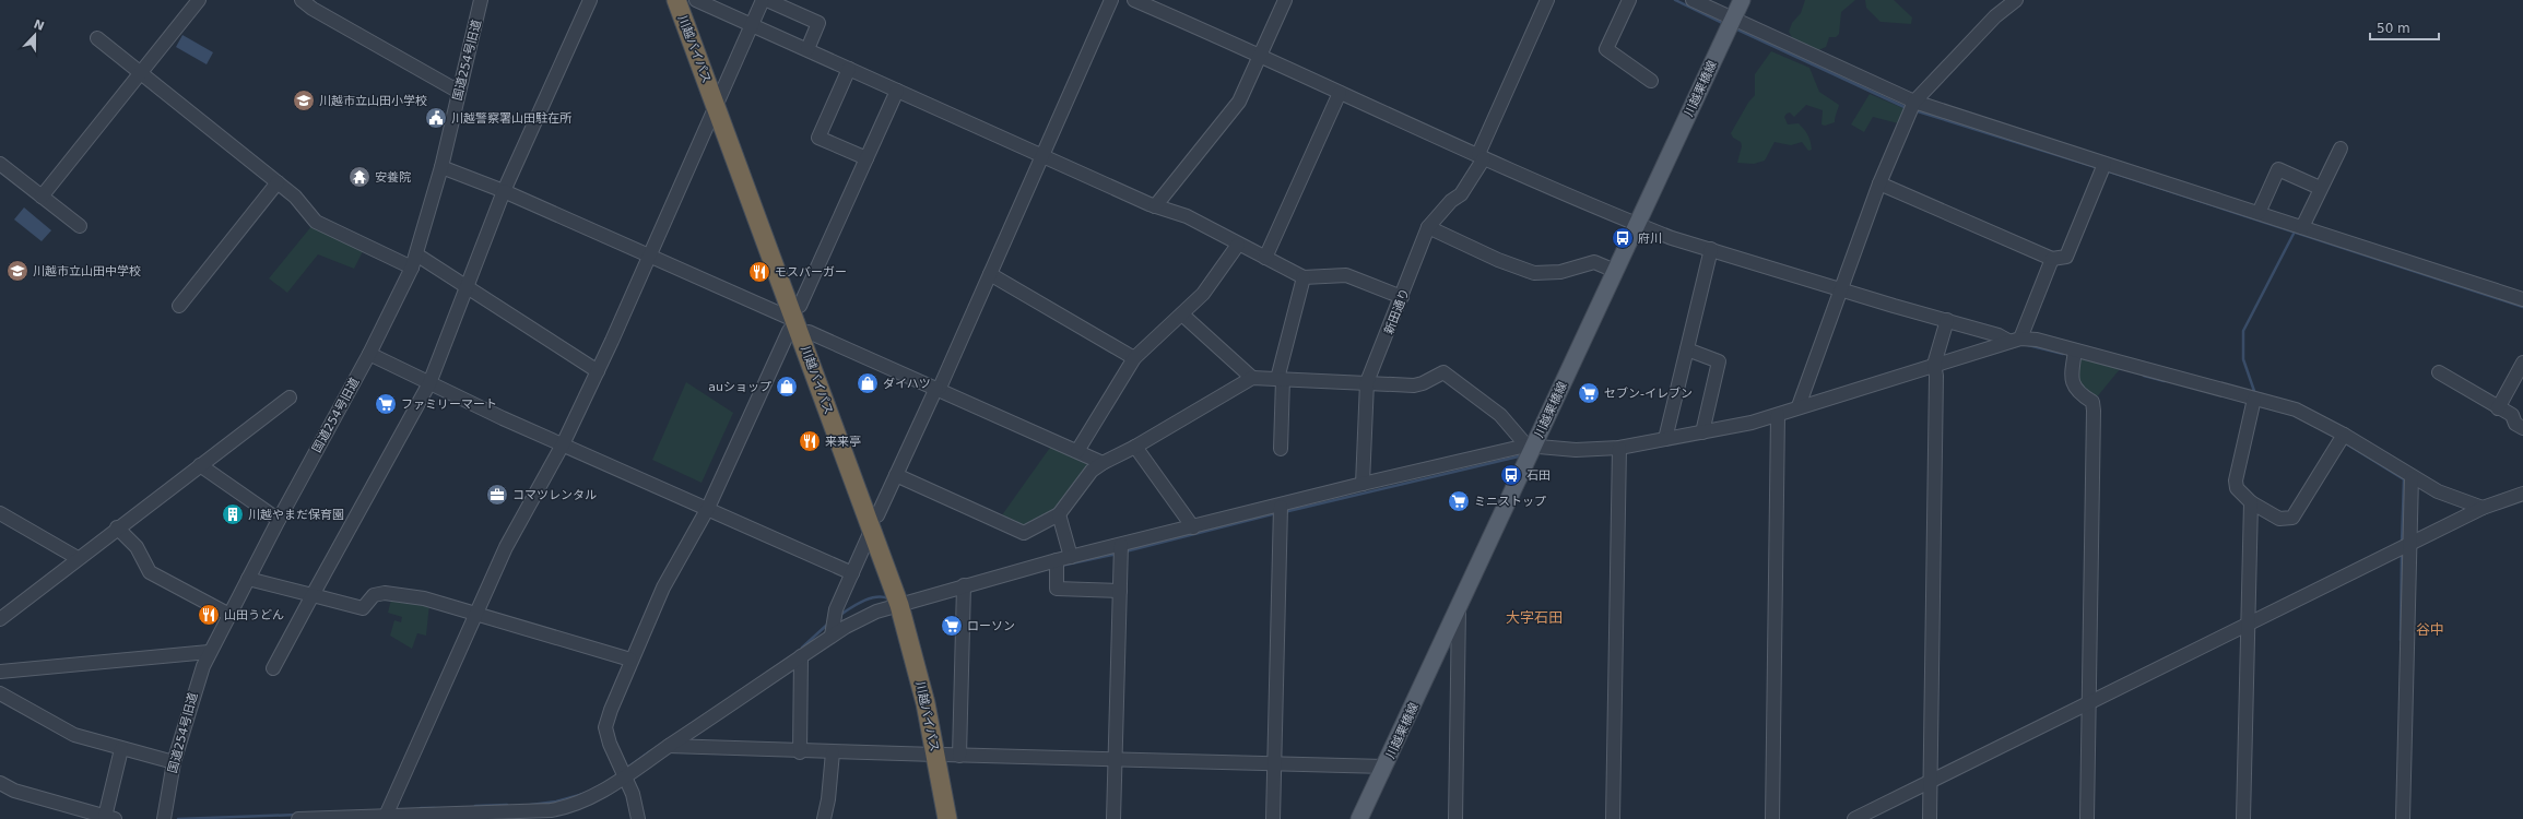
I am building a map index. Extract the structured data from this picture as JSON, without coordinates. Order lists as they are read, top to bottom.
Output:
{
  "streets": {
    "highway": ["川越バイパス"],
    "main road": ["川越栗橋線"],
    "street": ["国道254号旧道", "新田通り"]
  },
  "districts": ["大字石田", "谷中"],
  "places": {
    "school or university": ["川越市立山田小学校", "川越市立山田中学校"],
    "public building": ["川越警察署山田駐在所"],
    "temple": ["安養院"],
    "bus stop": ["府川", "石田"],
    "restaurant": ["モスバーガー", "来来亭", "山田うどん"],
    "shop": ["ダイハツ", "auショップ"],
    "supermarket": [
      "セブン-イレブン",
      "ファミリーマート",
      "ミニストップ",
      "ローソン"
    ],
    "office": ["コマツレンタル"],
    "building": ["川越やまだ保育園"]
  },
  "scale_bar": "50 m",
  "north": "top"
}
